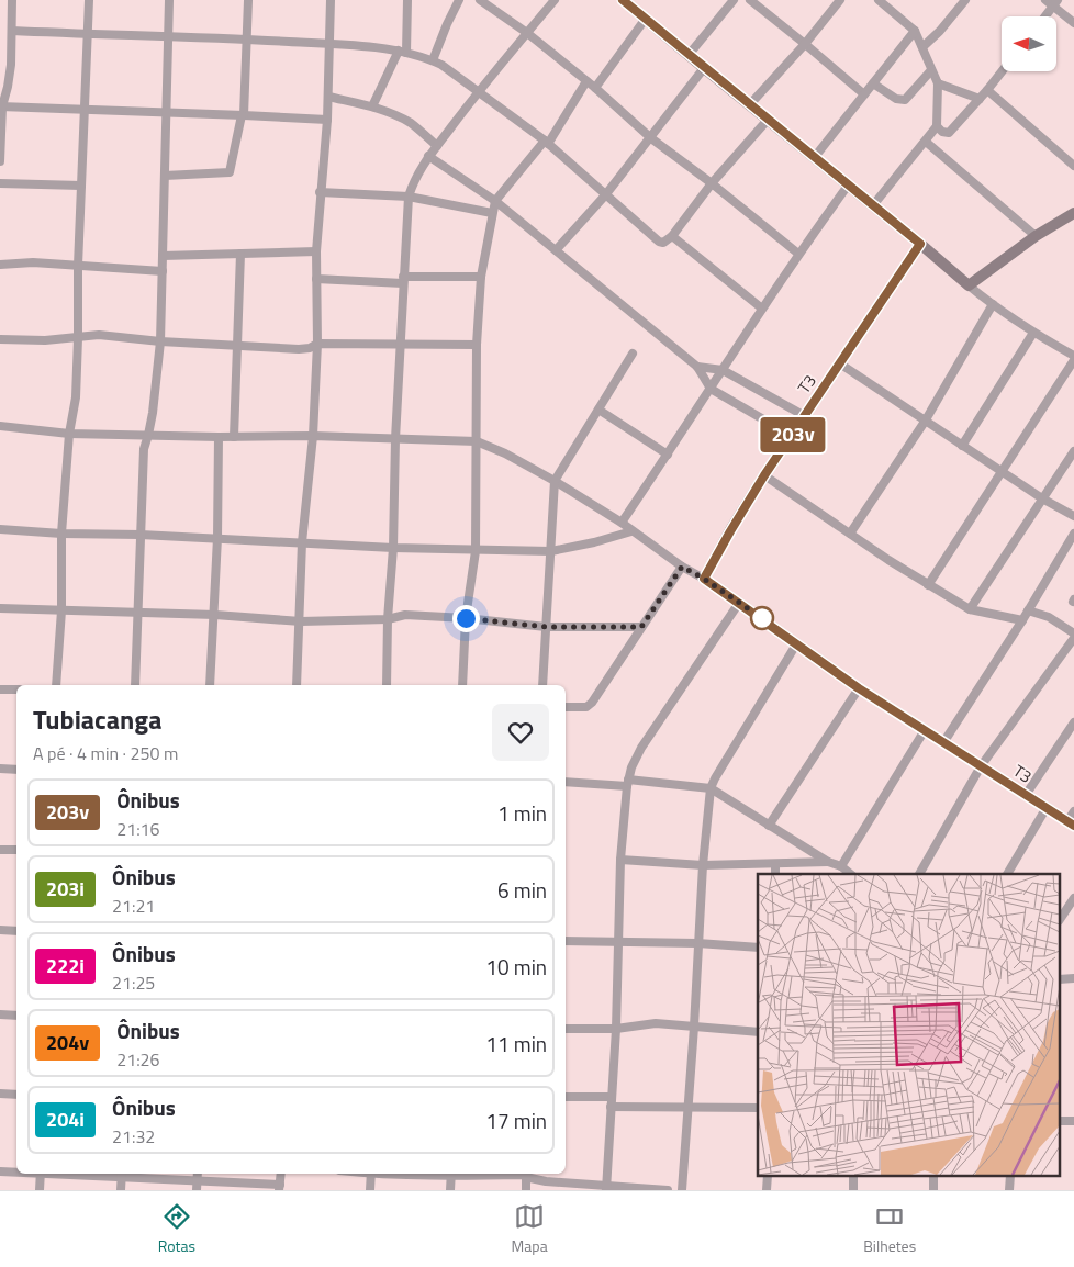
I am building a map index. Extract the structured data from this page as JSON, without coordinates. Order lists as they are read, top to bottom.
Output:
{
  "streets": {
    "street": ["T3"]
  },
  "lines": ["bus line 203v"],
  "north": "left",
  "page": {
    "on_map": "203v",
    "heading": ["Tubiacanga", "A pé · 4 min · 250 m"],
    "list": [
      {
        "mark": "203v",
        "name": "Ônibus",
        "note": "21:16",
        "value": "1 min"
      },
      {
        "mark": "203i",
        "name": "Ônibus",
        "note": "21:21",
        "value": "6 min"
      },
      {
        "mark": "222i",
        "name": "Ônibus",
        "note": "21:25",
        "value": "10 min"
      },
      {
        "mark": "204v",
        "name": "Ônibus",
        "note": "21:26",
        "value": "11 min"
      },
      {
        "mark": "204i",
        "name": "Ônibus",
        "note": "21:32",
        "value": "17 min"
      }
    ],
    "tabs": ["Rotas", "Mapa", "Bilhetes"]
  }
}
